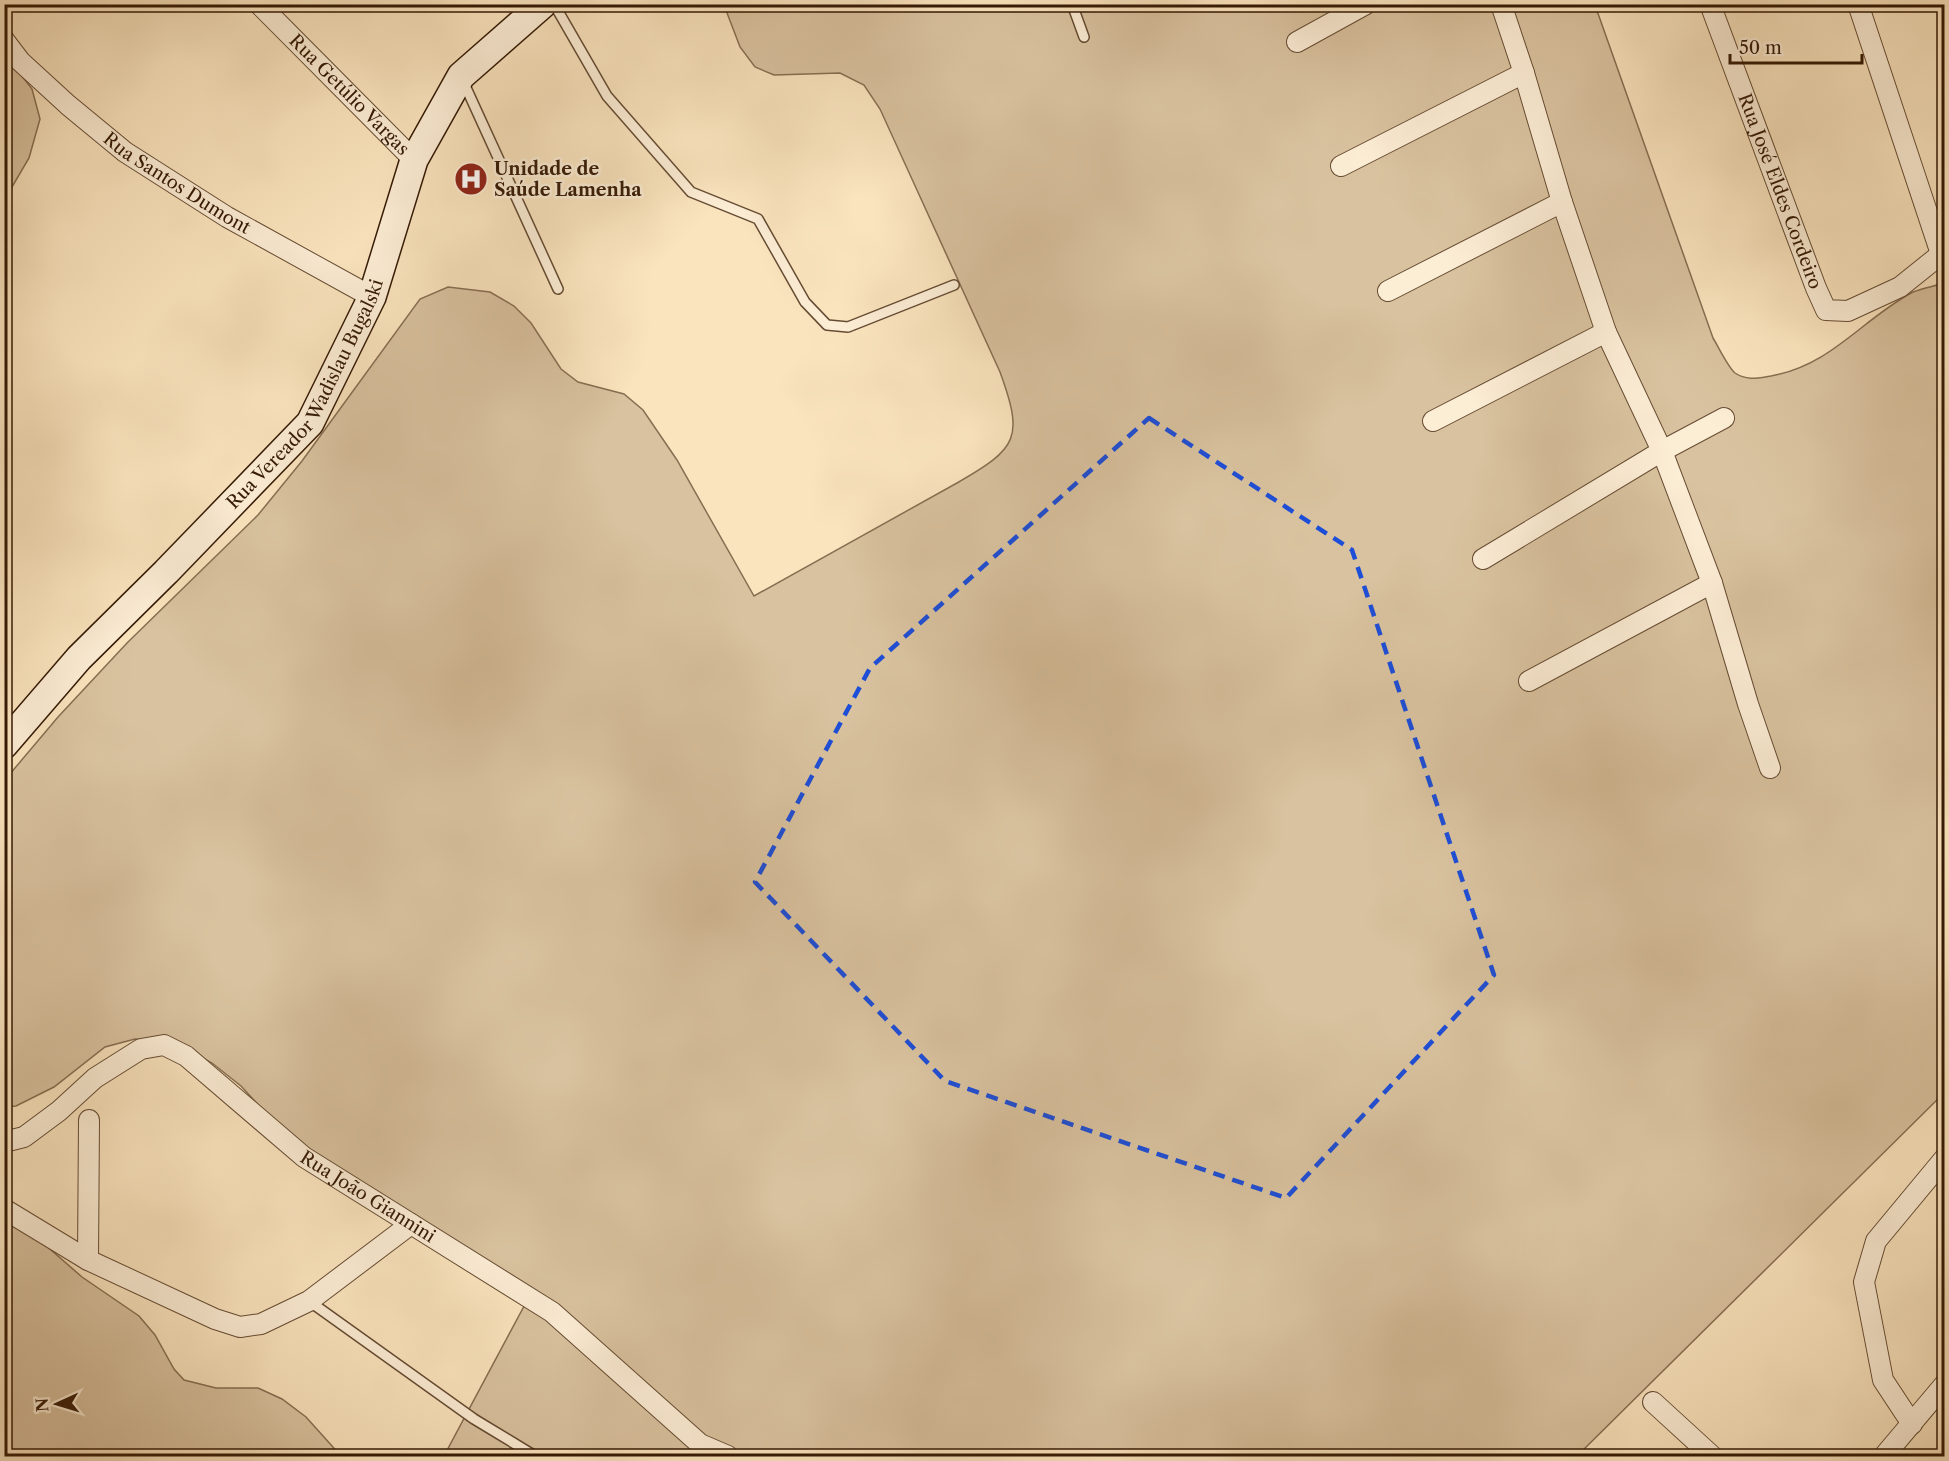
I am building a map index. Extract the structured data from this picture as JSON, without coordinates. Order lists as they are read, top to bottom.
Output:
{
  "streets": {
    "main road": ["Rua Vereador Wadislau Bugalski"],
    "street": [
      "Rua Getúlio Vargas",
      "Rua Santos Dumont",
      "Rua José Eldes Cordeiro",
      "Rua João Giannini"
    ]
  },
  "crossings": [
    ["Rua Getúlio Vargas", "Rua Vereador Wadislau Bugalski"],
    ["Rua Santos Dumont", "Rua Vereador Wadislau Bugalski"]
  ],
  "places": {
    "hospital": ["Unidade de Saúde Lamenha"]
  },
  "scale_bar": "50 m",
  "north": "left"
}
